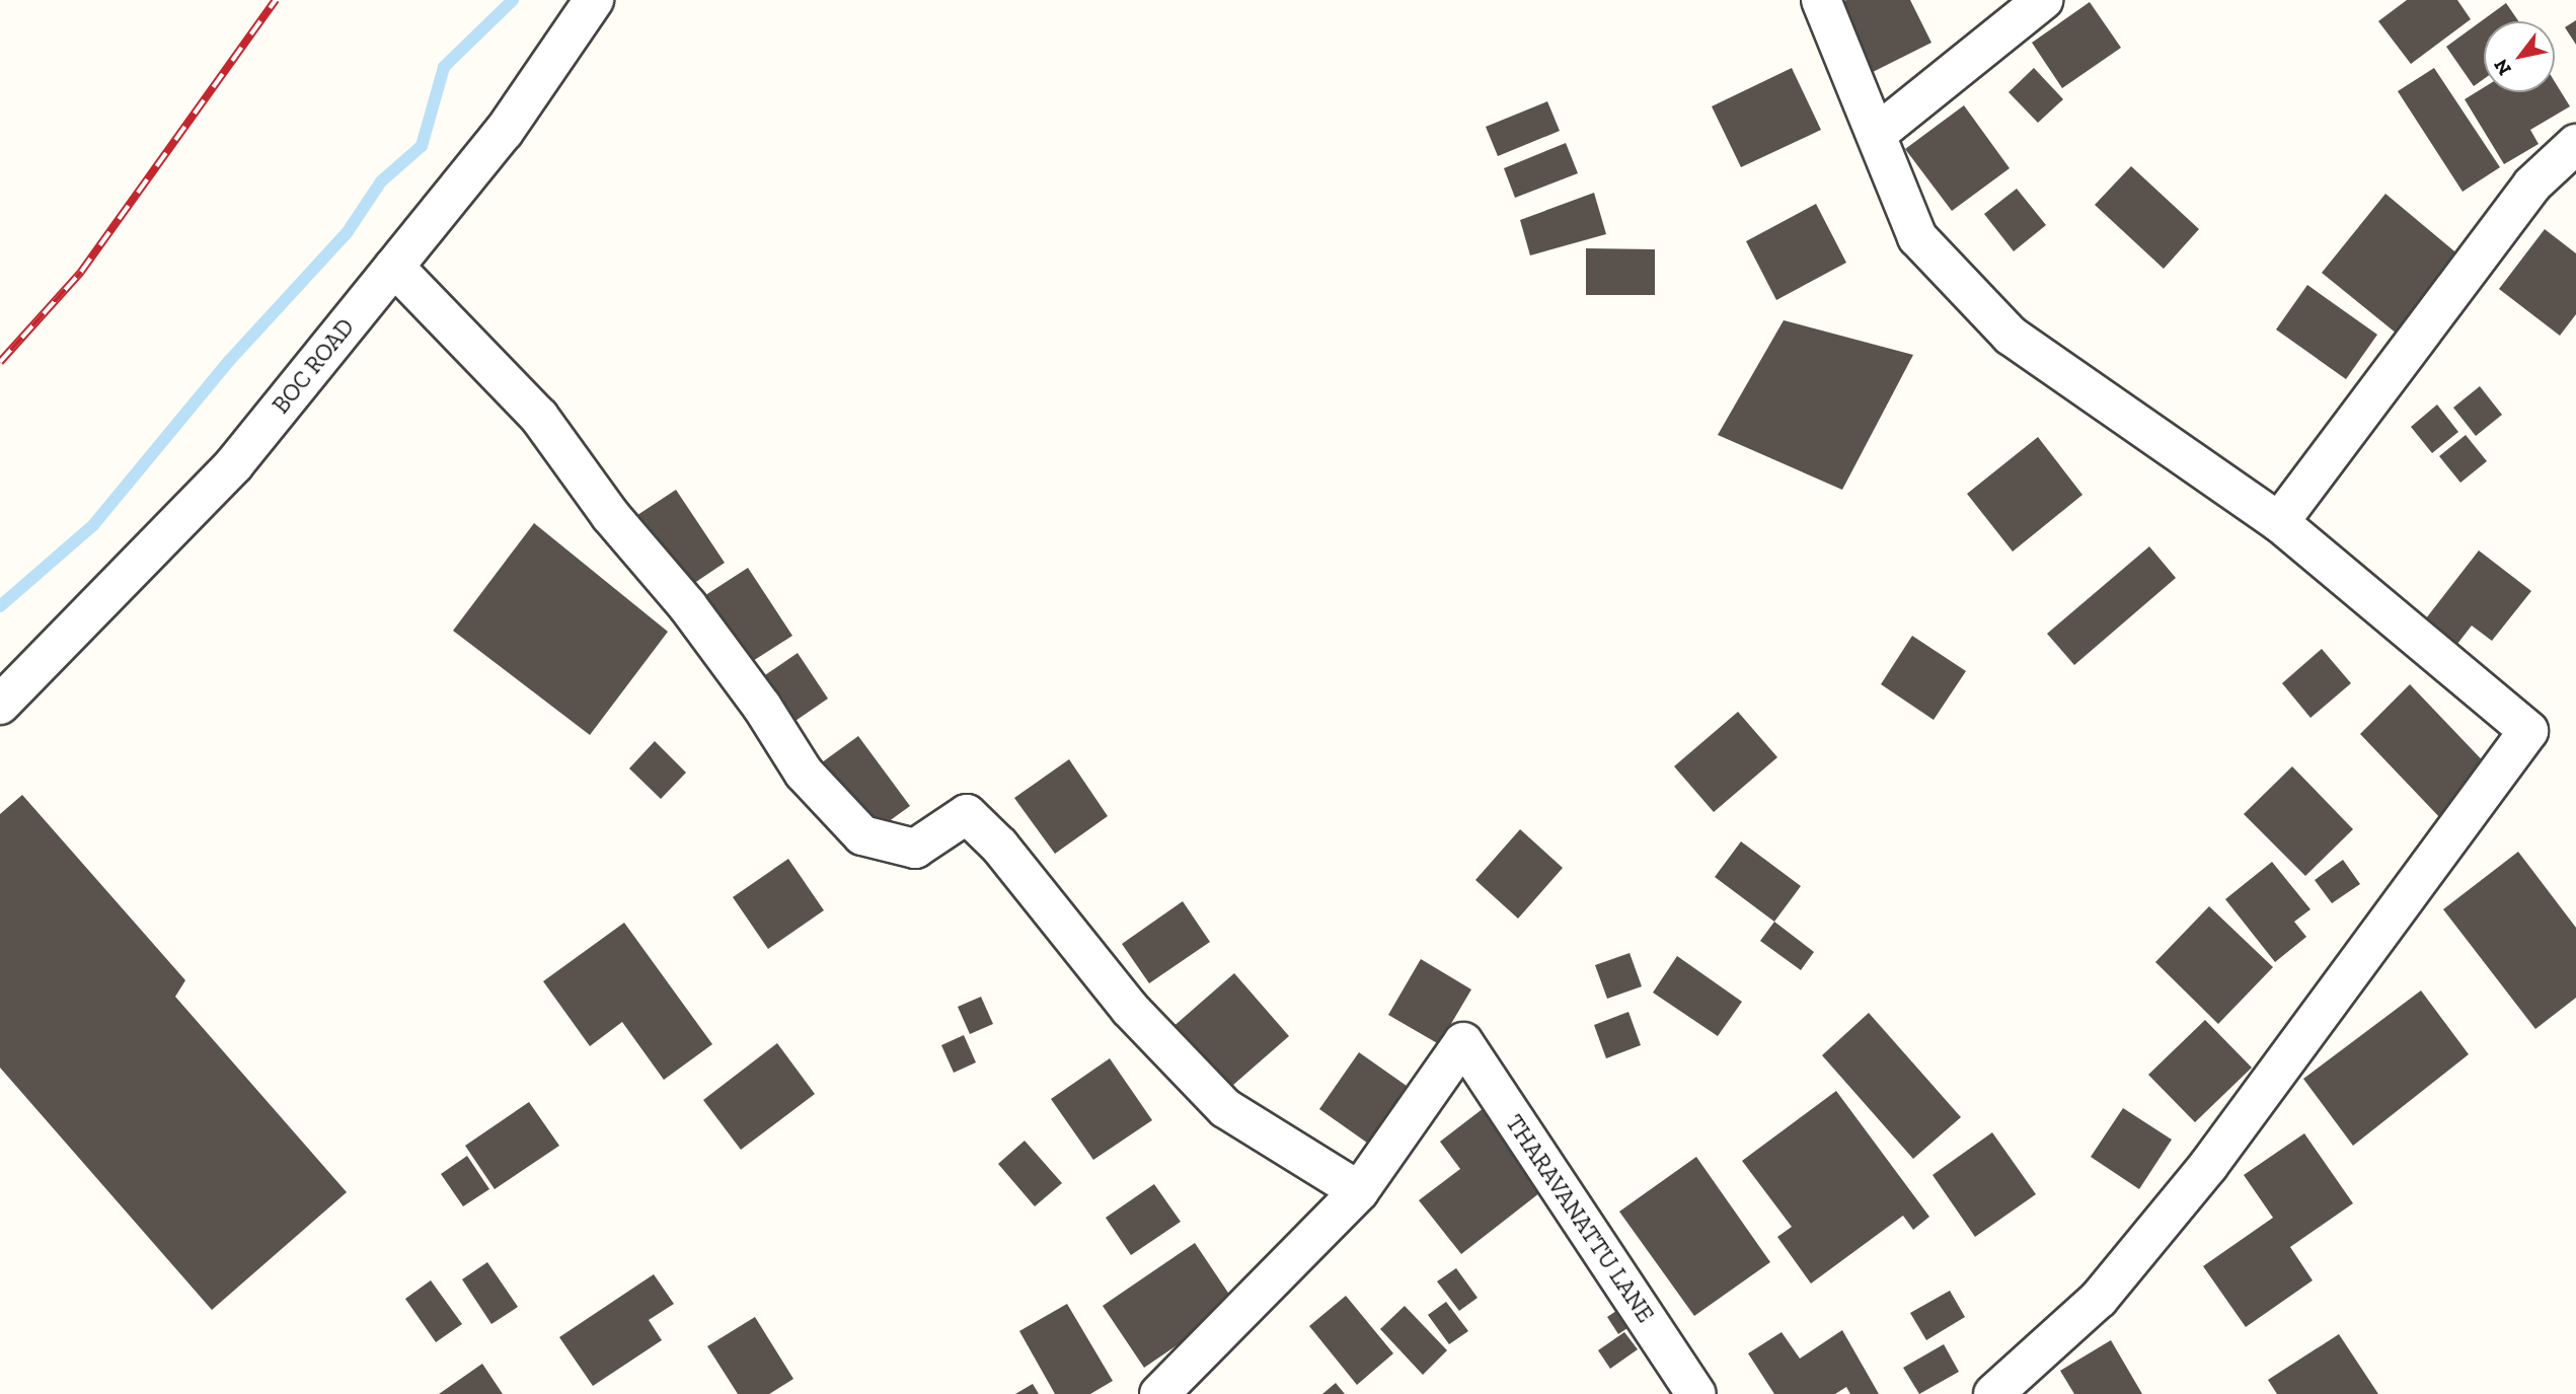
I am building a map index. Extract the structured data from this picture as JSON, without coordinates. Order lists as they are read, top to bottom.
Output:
{
  "streets": {
    "street": ["BOC ROAD", "THARAVANATTU LANE"]
  },
  "north": "bottom left"
}
